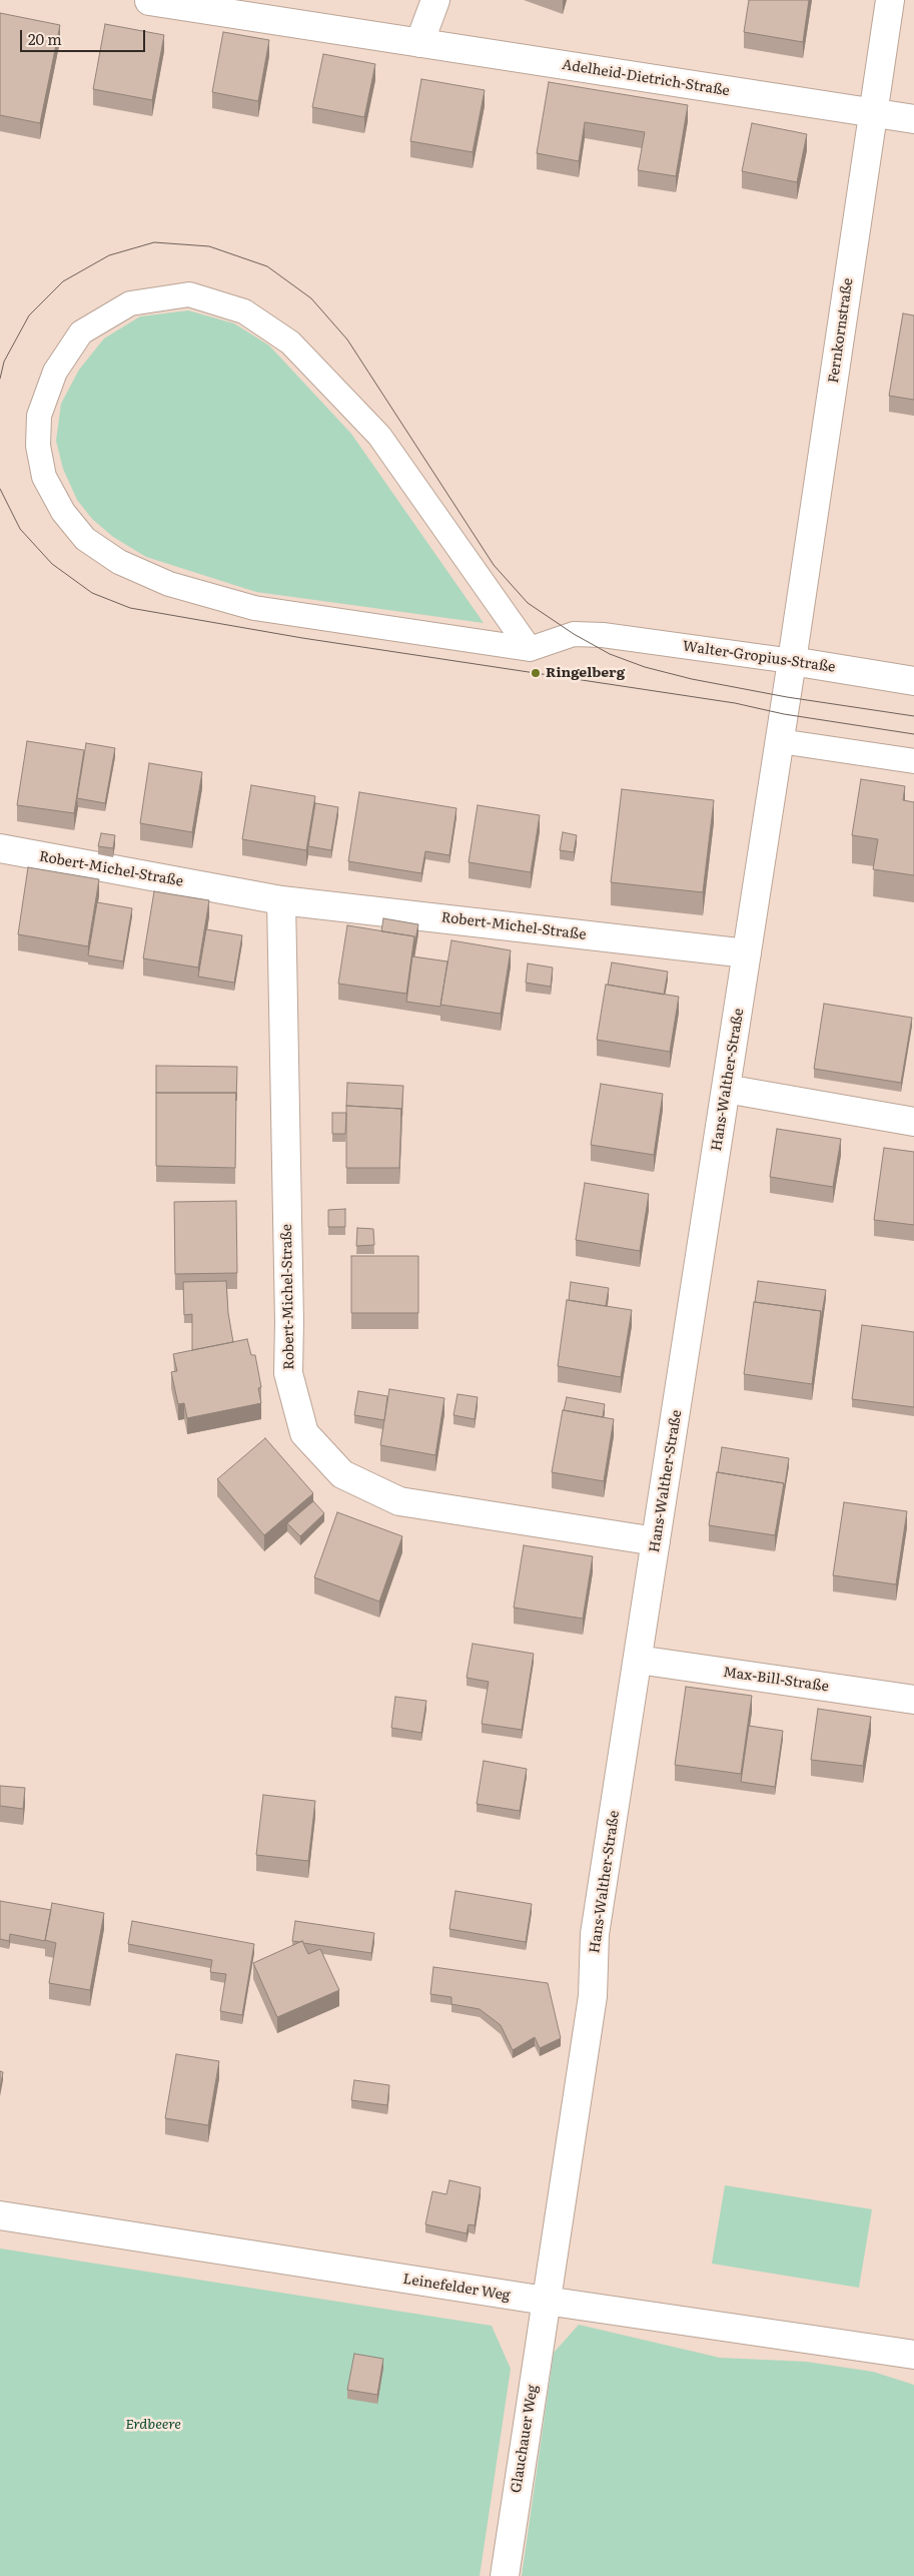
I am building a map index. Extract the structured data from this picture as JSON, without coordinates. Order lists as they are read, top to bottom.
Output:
{
  "streets": {
    "street": [
      "Adelheid-Dietrich-Straße",
      "Fernkornstraße",
      "Walter-Gropius-Straße",
      "Robert-Michel-Straße",
      "Hans-Walther-Straße",
      "Max-Bill-Straße",
      "Leinefelder Weg",
      "Glauchauer Weg"
    ]
  },
  "crossings": [
    ["Adelheid-Dietrich-Straße", "Fernkornstraße"],
    ["Fernkornstraße", "Walter-Gropius-Straße"],
    ["Fernkornstraße", "Hans-Walther-Straße"],
    ["Walter-Gropius-Straße", "Hans-Walther-Straße"],
    ["Robert-Michel-Straße", "Hans-Walther-Straße"],
    ["Hans-Walther-Straße", "Max-Bill-Straße"],
    ["Hans-Walther-Straße", "Leinefelder Weg"],
    ["Hans-Walther-Straße", "Glauchauer Weg"],
    ["Leinefelder Weg", "Glauchauer Weg"]
  ],
  "parks": ["Erdbeere"],
  "places": ["Ringelberg"],
  "scale_bar": "20 m"
}
